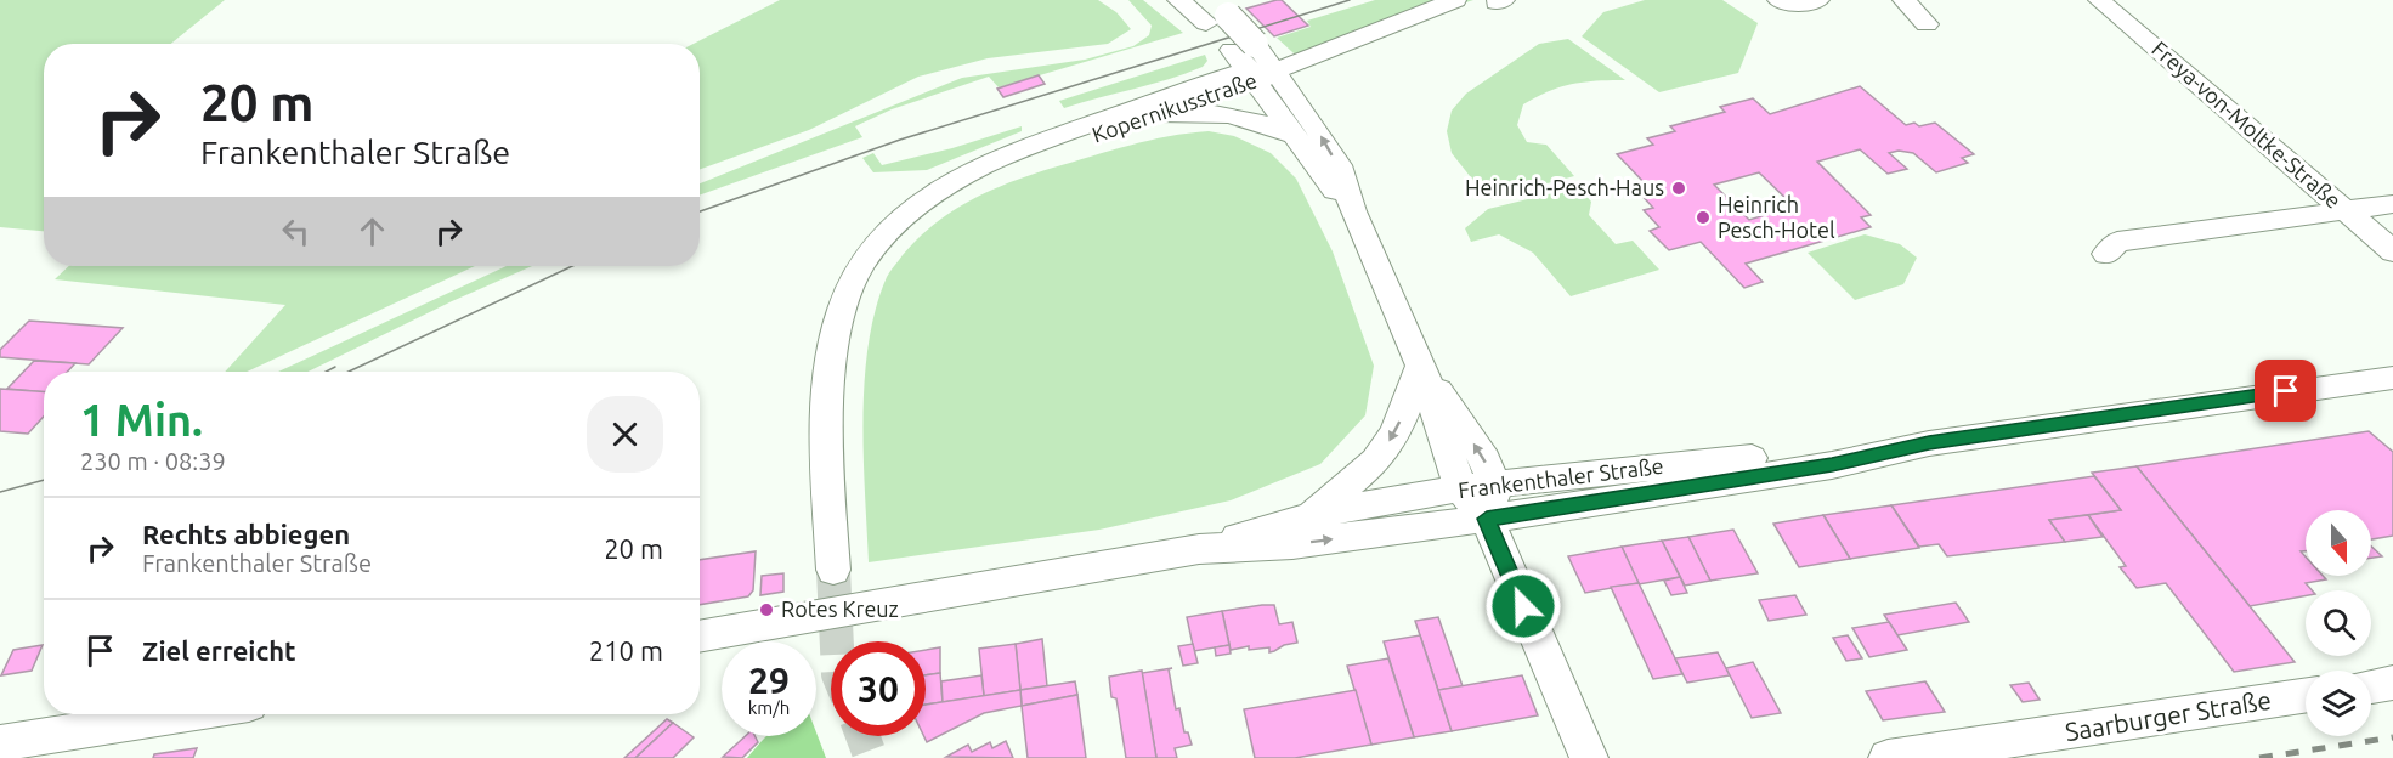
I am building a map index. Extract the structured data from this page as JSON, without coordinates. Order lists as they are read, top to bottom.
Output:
{
  "streets": {
    "street": [
      "Kopernikusstraße",
      "Freya-von-Moltke-Straße",
      "Frankenthaler Straße",
      "Saarburger Straße"
    ]
  },
  "places": ["Heinrich-Pesch-Haus", "Heinrich Pesch-Hotel", "Rotes Kreuz"],
  "north": "bottom",
  "page": {
    "turn": ["20 m", "Frankenthaler Straße"],
    "heading": ["1 Min.", "230 m · 08:39"],
    "list": [
      {
        "name": "Rechts abbiegen",
        "note": "Frankenthaler Straße",
        "value": "20 m"
      },
      {
        "name": "Ziel erreicht",
        "value": "210 m"
      }
    ],
    "speed": "29 km/h",
    "limit": "30"
  }
}
